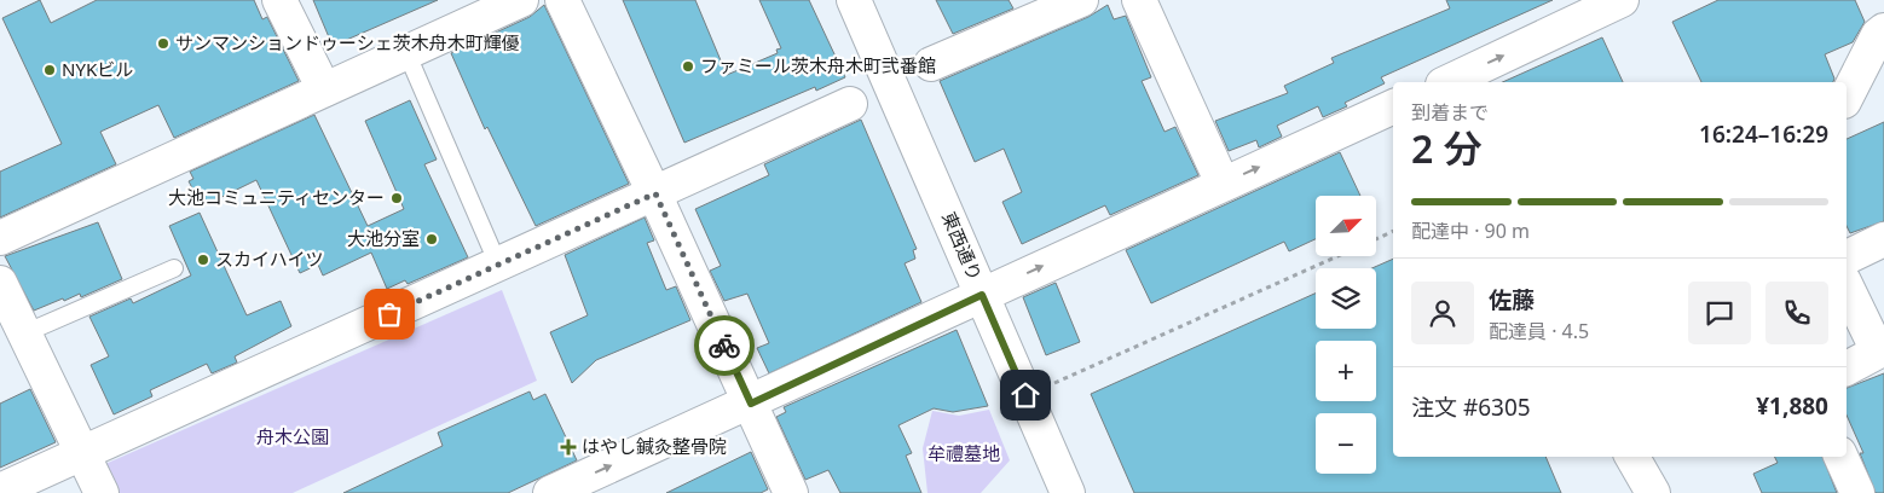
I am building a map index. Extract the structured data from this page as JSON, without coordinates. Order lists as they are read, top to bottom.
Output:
{
  "streets": {
    "street": ["東西通り"]
  },
  "parks": ["舟木公園", "牟禮墓地"],
  "places": {
    "other": [
      "サンマンションドゥーシェ茨木舟木町輝優",
      "ファミール茨木舟木町弐番館",
      "NYKビル",
      "大池コミュニティセンター",
      "大池分室",
      "スカイハイツ"
    ],
    "health": ["はやし鍼灸整骨院"]
  },
  "north": "top right",
  "page": {
    "heading": ["2 分", "到着まで", "16:24–16:29"],
    "panel": [
      "佐藤",
      "配達員 · 4.5",
      "注文 #6305",
      "¥1,880"
    ],
    "bar": "配達中 · 90 m",
    "map_buttons": ["+", "−"]
  }
}
